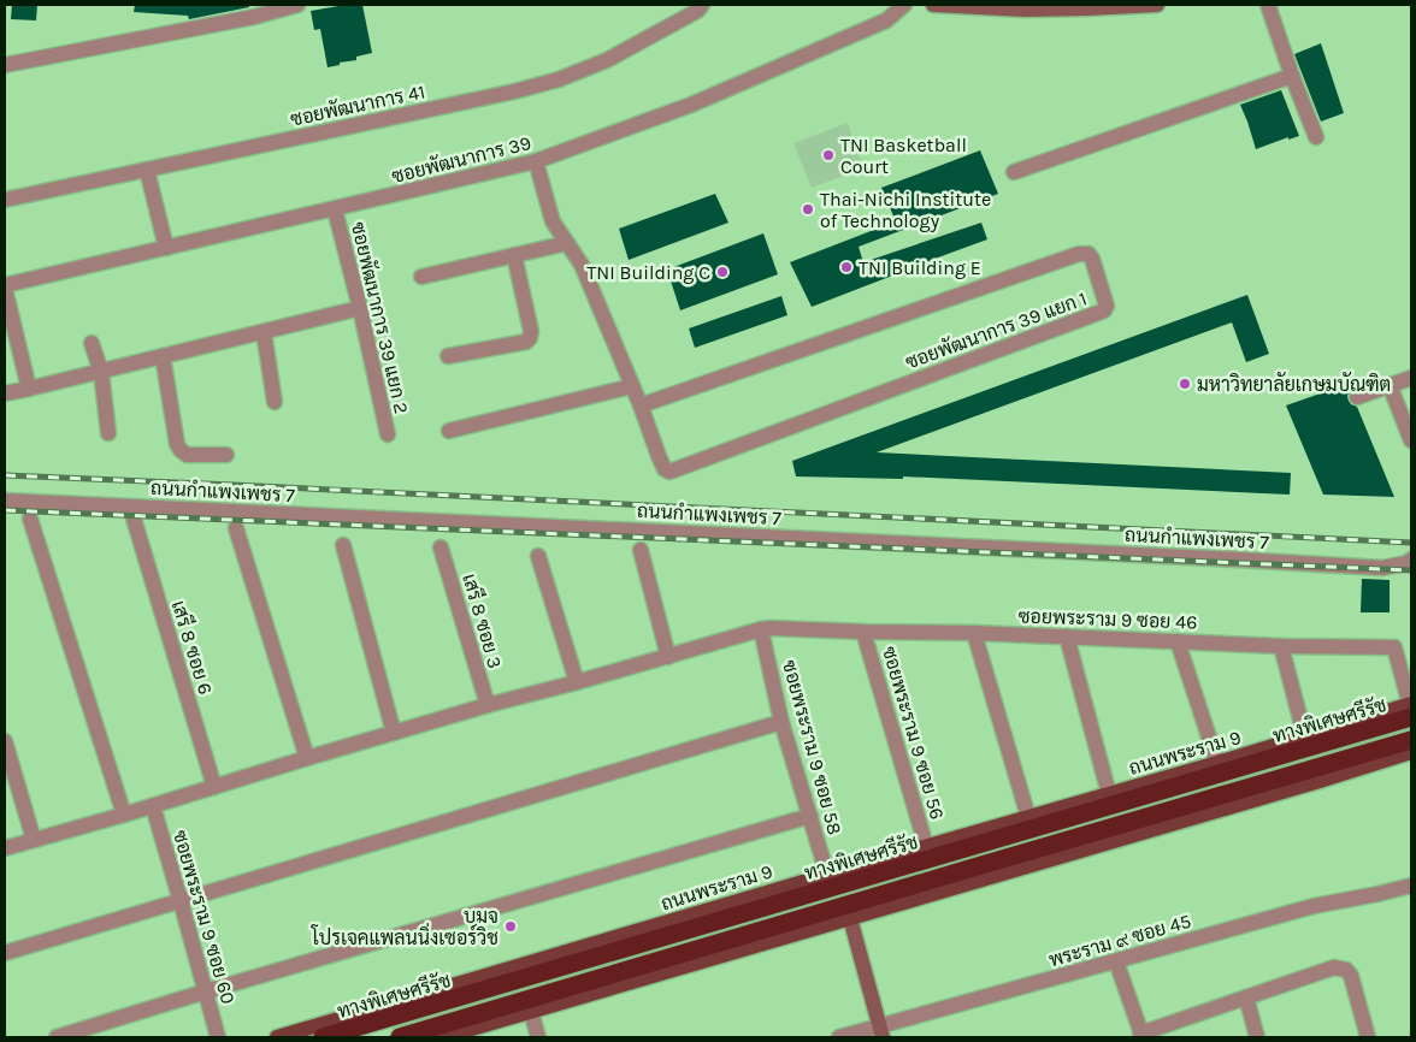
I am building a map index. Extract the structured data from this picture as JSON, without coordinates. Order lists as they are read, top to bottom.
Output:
{
  "streets": {
    "highway": ["ทางพิเศษศรีรัช"],
    "main road": ["ถนนพระราม 9"],
    "street": [
      "ซอยพัฒนาการ 41",
      "ซอยพัฒนาการ 39",
      "ซอยพัฒนาการ 39 แยก 2",
      "ซอยพัฒนาการ 39 แยก 1",
      "ถนนกำแพงเพชร 7",
      "ซอยพระราม 9 ซอย 46",
      "เสรี 8 ซอย 3",
      "เสรี 8 ซอย 6",
      "ซอยพระราม 9 ซอย 56",
      "ซอยพระราม 9 ซอย 58",
      "ซอยพระราม 9 ซอย 60",
      "พระราม ๙ ซอย 45"
    ]
  },
  "crossings": [
    ["ซอยพัฒนาการ 39", "ซอยพัฒนาการ 39 แยก 2"],
    ["ซอยพัฒนาการ 39", "ซอยพัฒนาการ 39 แยก 1"],
    ["ซอยพระราม 9 ซอย 46", "เสรี 8 ซอย 3"],
    ["ซอยพระราม 9 ซอย 46", "เสรี 8 ซอย 6"],
    ["ซอยพระราม 9 ซอย 46", "ทางพิเศษศรีรัช"],
    ["ซอยพระราม 9 ซอย 46", "ซอยพระราม 9 ซอย 56"],
    ["ซอยพระราม 9 ซอย 46", "ซอยพระราม 9 ซอย 58"],
    ["ซอยพระราม 9 ซอย 46", "ถนนพระราม 9"],
    ["ซอยพระราม 9 ซอย 46", "ซอยพระราม 9 ซอย 60"],
    ["ทางพิเศษศรีรัช", "ถนนพระราม 9"],
    ["ซอยพระราม 9 ซอย 56", "ถนนพระราม 9"],
    ["ซอยพระราม 9 ซอย 58", "ถนนพระราม 9"]
  ],
  "places": [
    "TNI Basketball Court",
    "Thai-Nichi Institute of Technology",
    "TNI Building E",
    "TNI Building C",
    "มหาวิทยาลัยเกษมบัณฑิต",
    "บมจ โปรเจคแพลนนิ่งเซอร์วิช"
  ]
}
